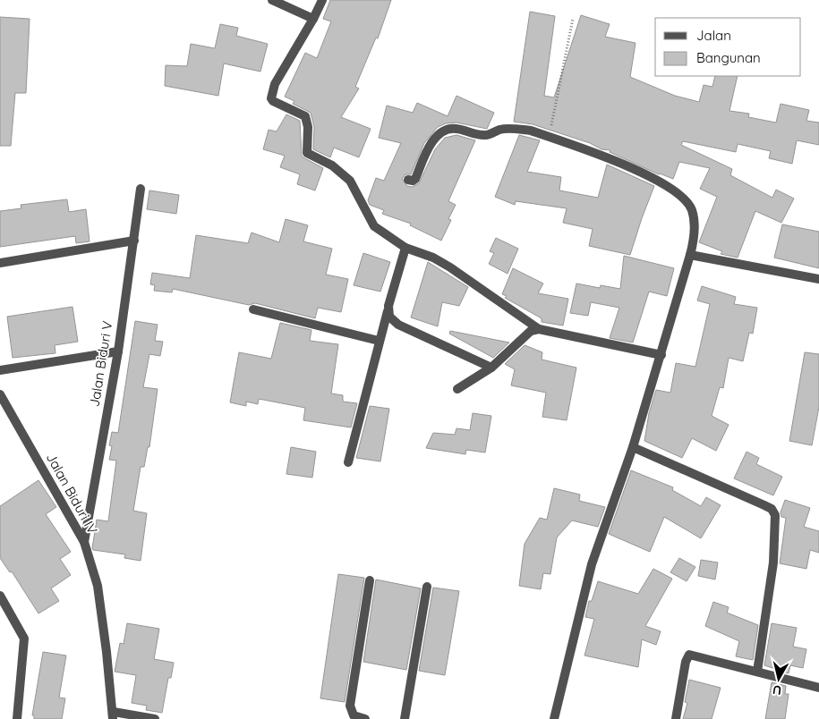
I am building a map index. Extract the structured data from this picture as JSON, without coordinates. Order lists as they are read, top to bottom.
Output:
{
  "streets": {
    "street": ["Jalan Biduri V", "Jalan Biduri IV"]
  },
  "crossings": [
    ["Jalan Biduri V", "Jalan Biduri IV"]
  ],
  "legend": ["Jalan", "Bangunan"],
  "north": "bottom"
}
